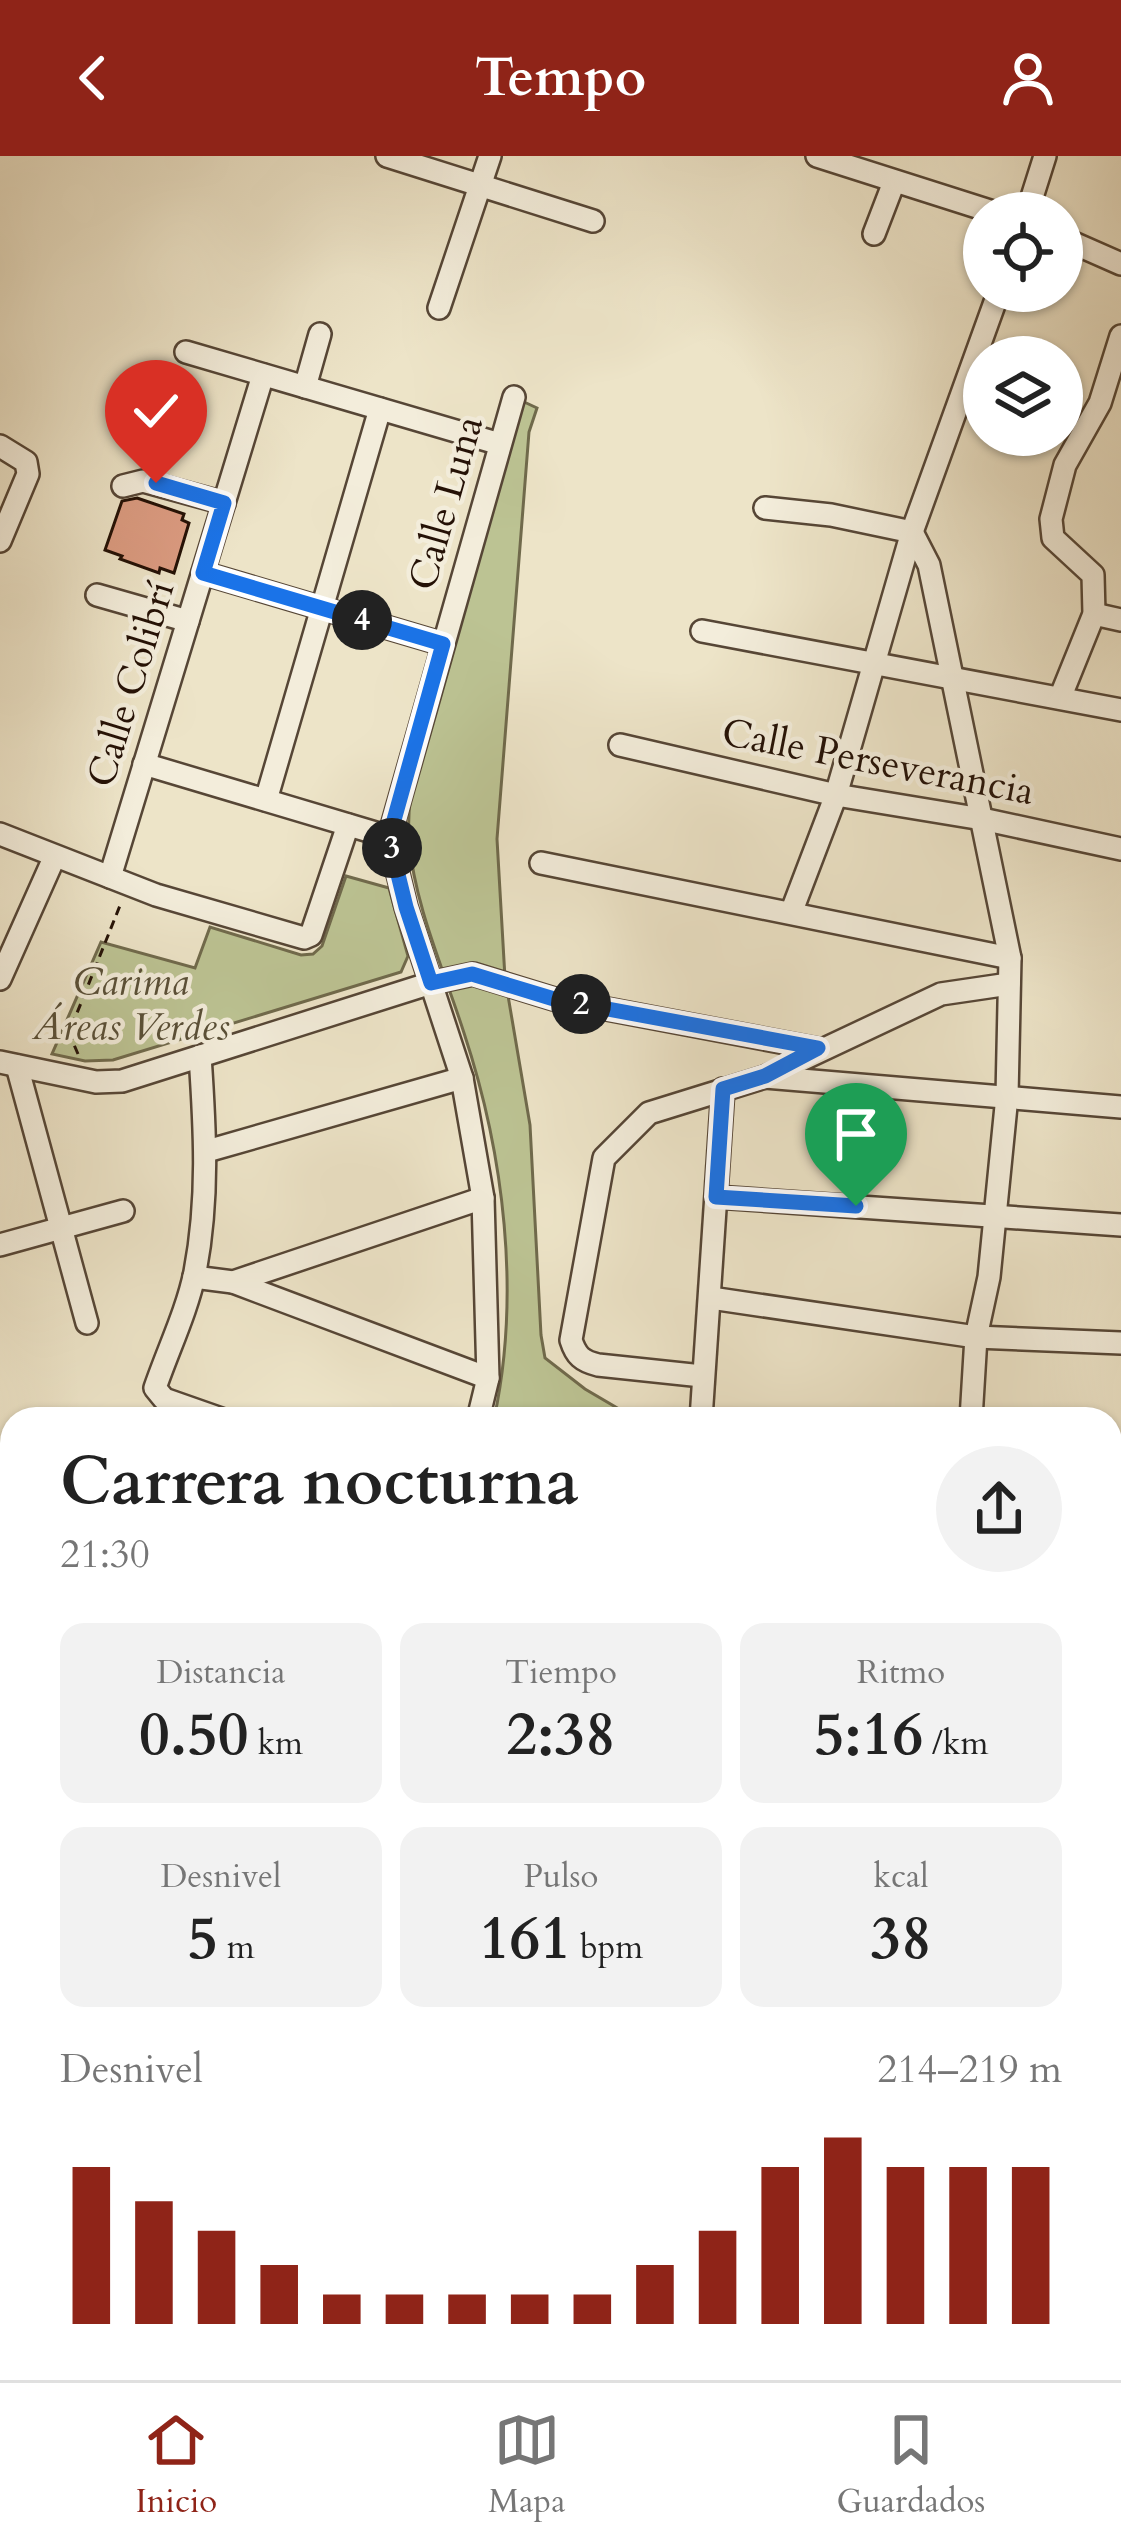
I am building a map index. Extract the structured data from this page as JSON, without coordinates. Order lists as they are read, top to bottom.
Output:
{
  "streets": {
    "street": ["Calle Luna", "Calle Colibrí", "Calle Perseverancia"]
  },
  "parks": ["Carima Áreas Verdes"],
  "page": {
    "header": "Tempo",
    "pins": ["4", "3", "2"],
    "heading": ["Carrera nocturna", "21:30"],
    "stats": [
      ["Distancia", "0.50 km"],
      ["Tiempo", "2:38"],
      ["Ritmo", "5:16 /km"],
      ["Desnivel", "5 m"],
      ["Pulso", "161 bpm"],
      ["kcal", "38"]
    ],
    "chart": ["Desnivel", "214–219 m"],
    "tabs": ["Inicio", "Mapa", "Guardados"]
  }
}
